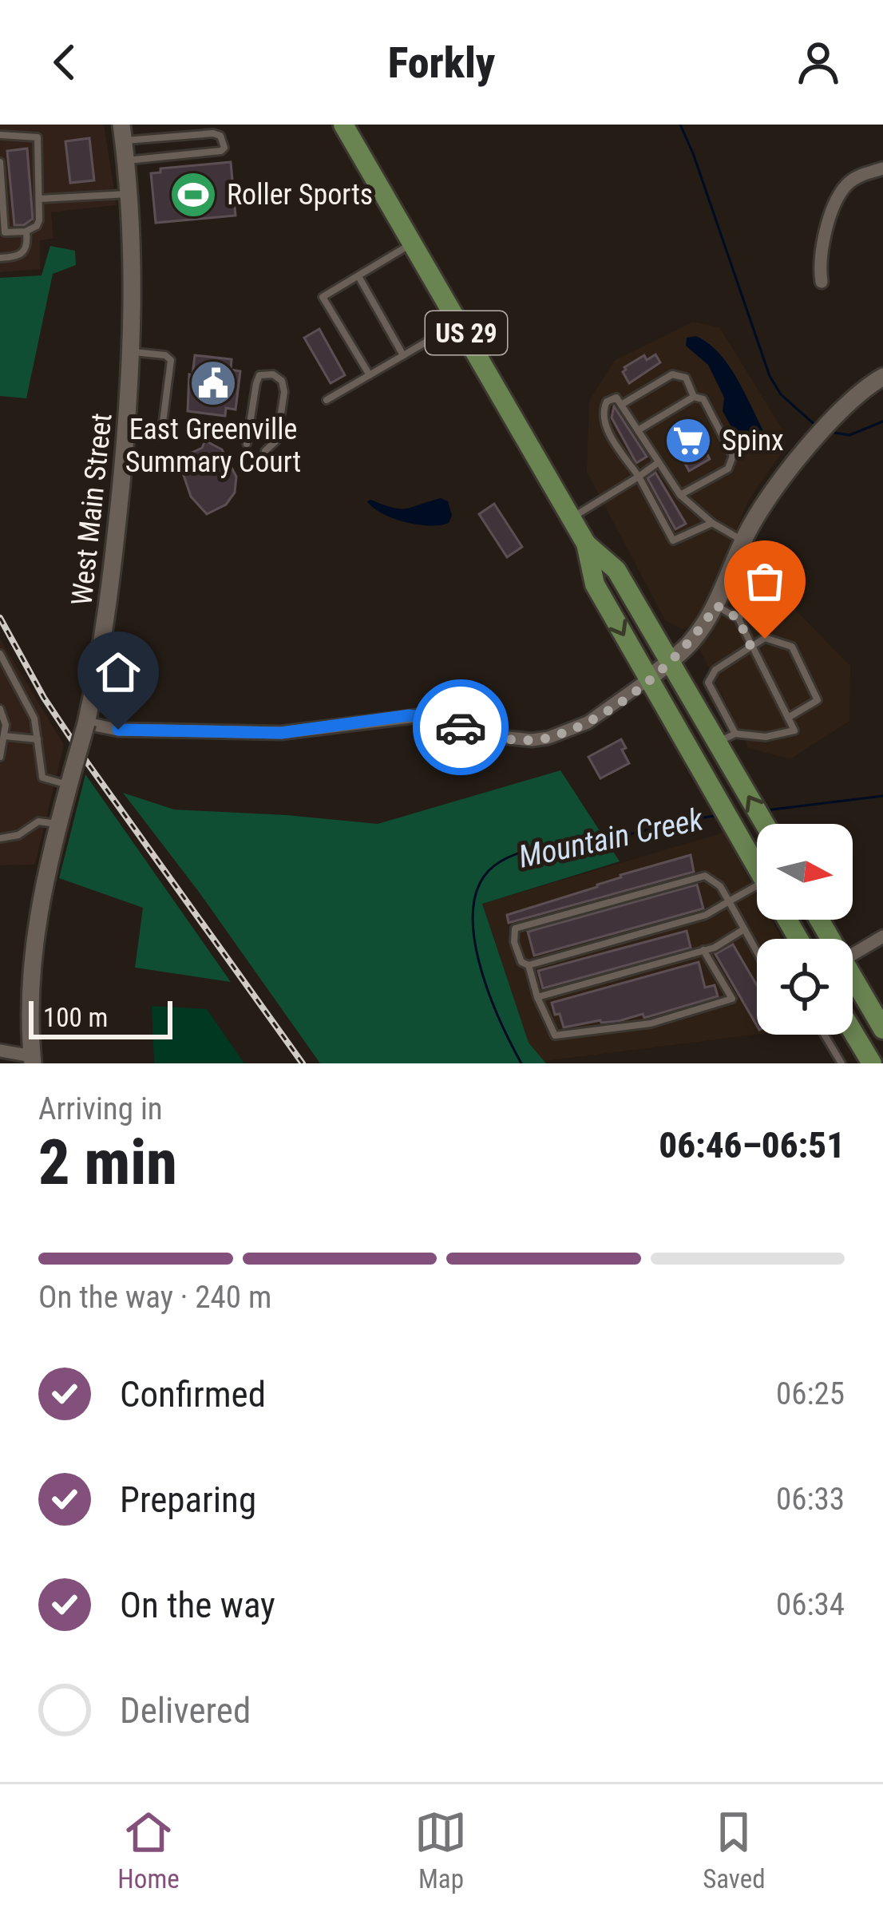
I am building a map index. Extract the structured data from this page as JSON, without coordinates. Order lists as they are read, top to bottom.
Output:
{
  "streets": {
    "main road": ["US 29"],
    "street": ["West Main Street"]
  },
  "water": ["Mountain Creek"],
  "places": {
    "sports": ["Roller Sports"],
    "public building": ["East Greenville Summary Court"],
    "supermarket": ["Spinx"]
  },
  "scale_bar": "100 m",
  "north": "right",
  "page": {
    "header": "Forkly",
    "scale": "100 m",
    "heading": ["2 min", "Arriving in", "06:46–06:51"],
    "bar": "On the way · 240 m",
    "list": [
      ["Confirmed", "06:25"],
      ["Preparing", "06:33"],
      ["On the way", "06:34"],
      "Delivered"
    ],
    "tabs": ["Home", "Map", "Saved"]
  }
}
